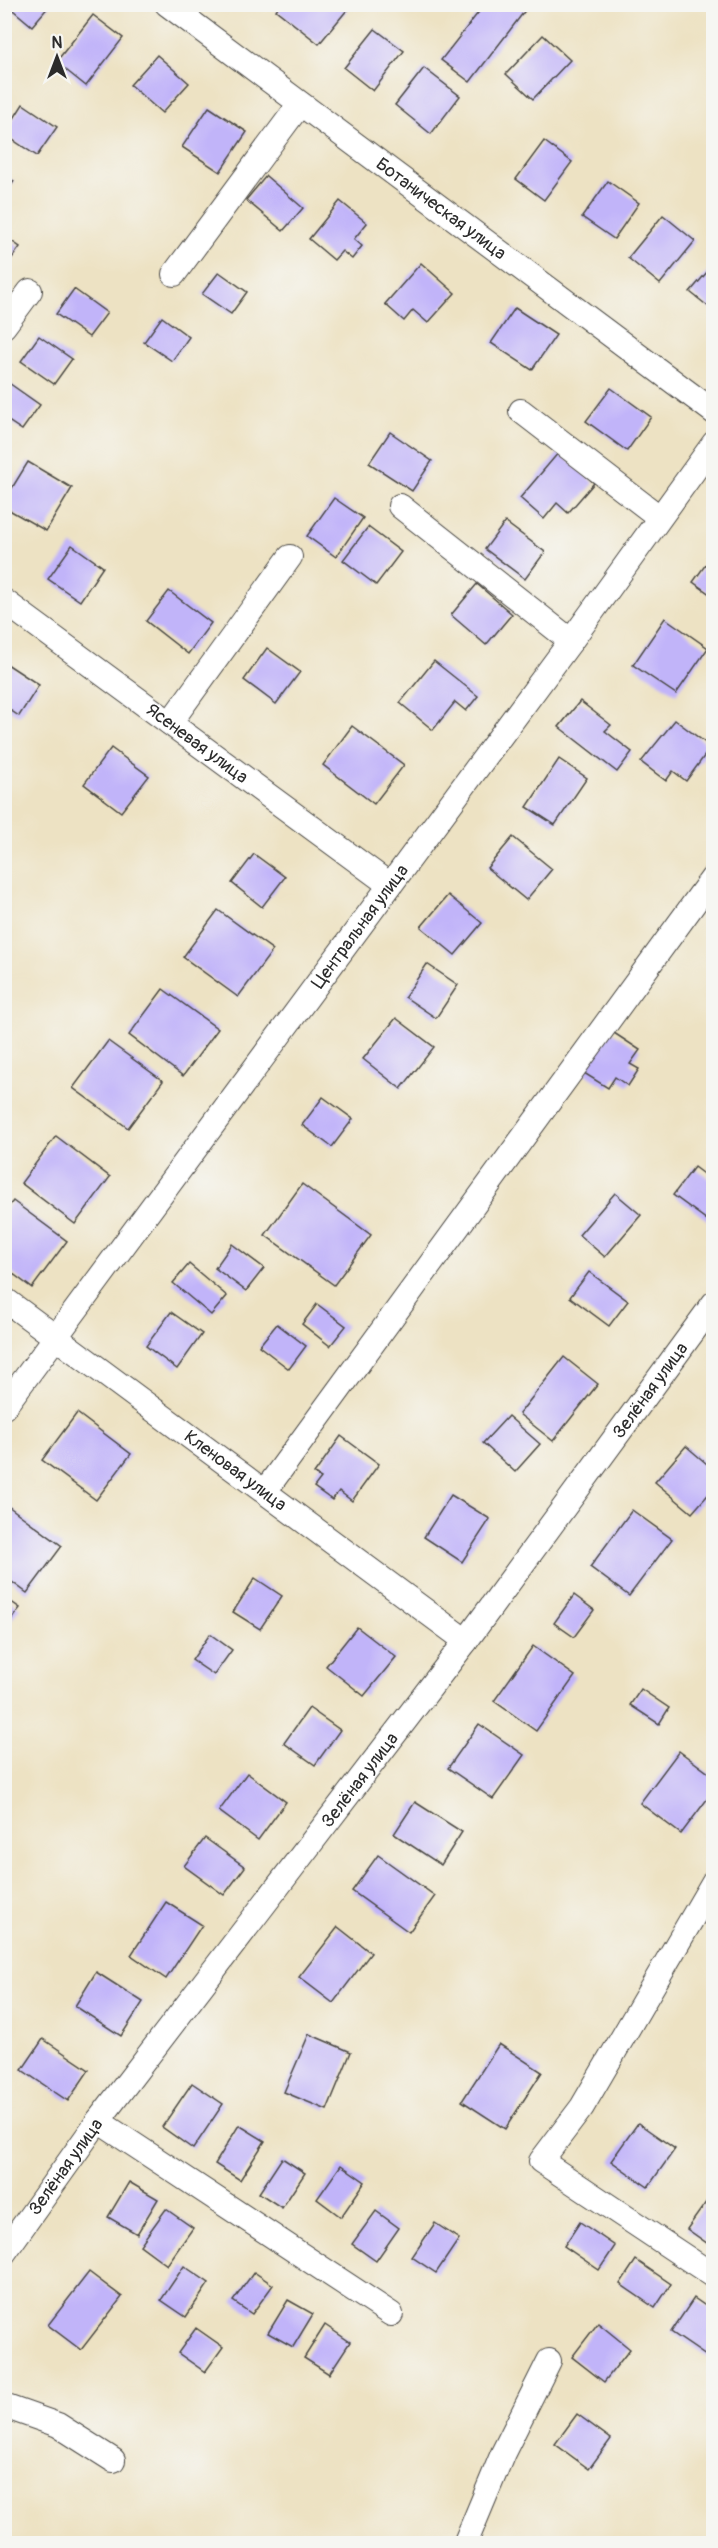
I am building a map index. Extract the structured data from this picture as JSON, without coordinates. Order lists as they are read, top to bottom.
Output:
{
  "streets": {
    "street": [
      "Ботаническая улица",
      "Ясеневая улица",
      "Центральная улица",
      "Зелёная улица",
      "Кленовая улица"
    ]
  },
  "crossings": [
    ["Ясеневая улица", "Центральная улица"],
    ["Центральная улица", "Кленовая улица"],
    ["Зелёная улица", "Кленовая улица"]
  ],
  "north": "top"
}
